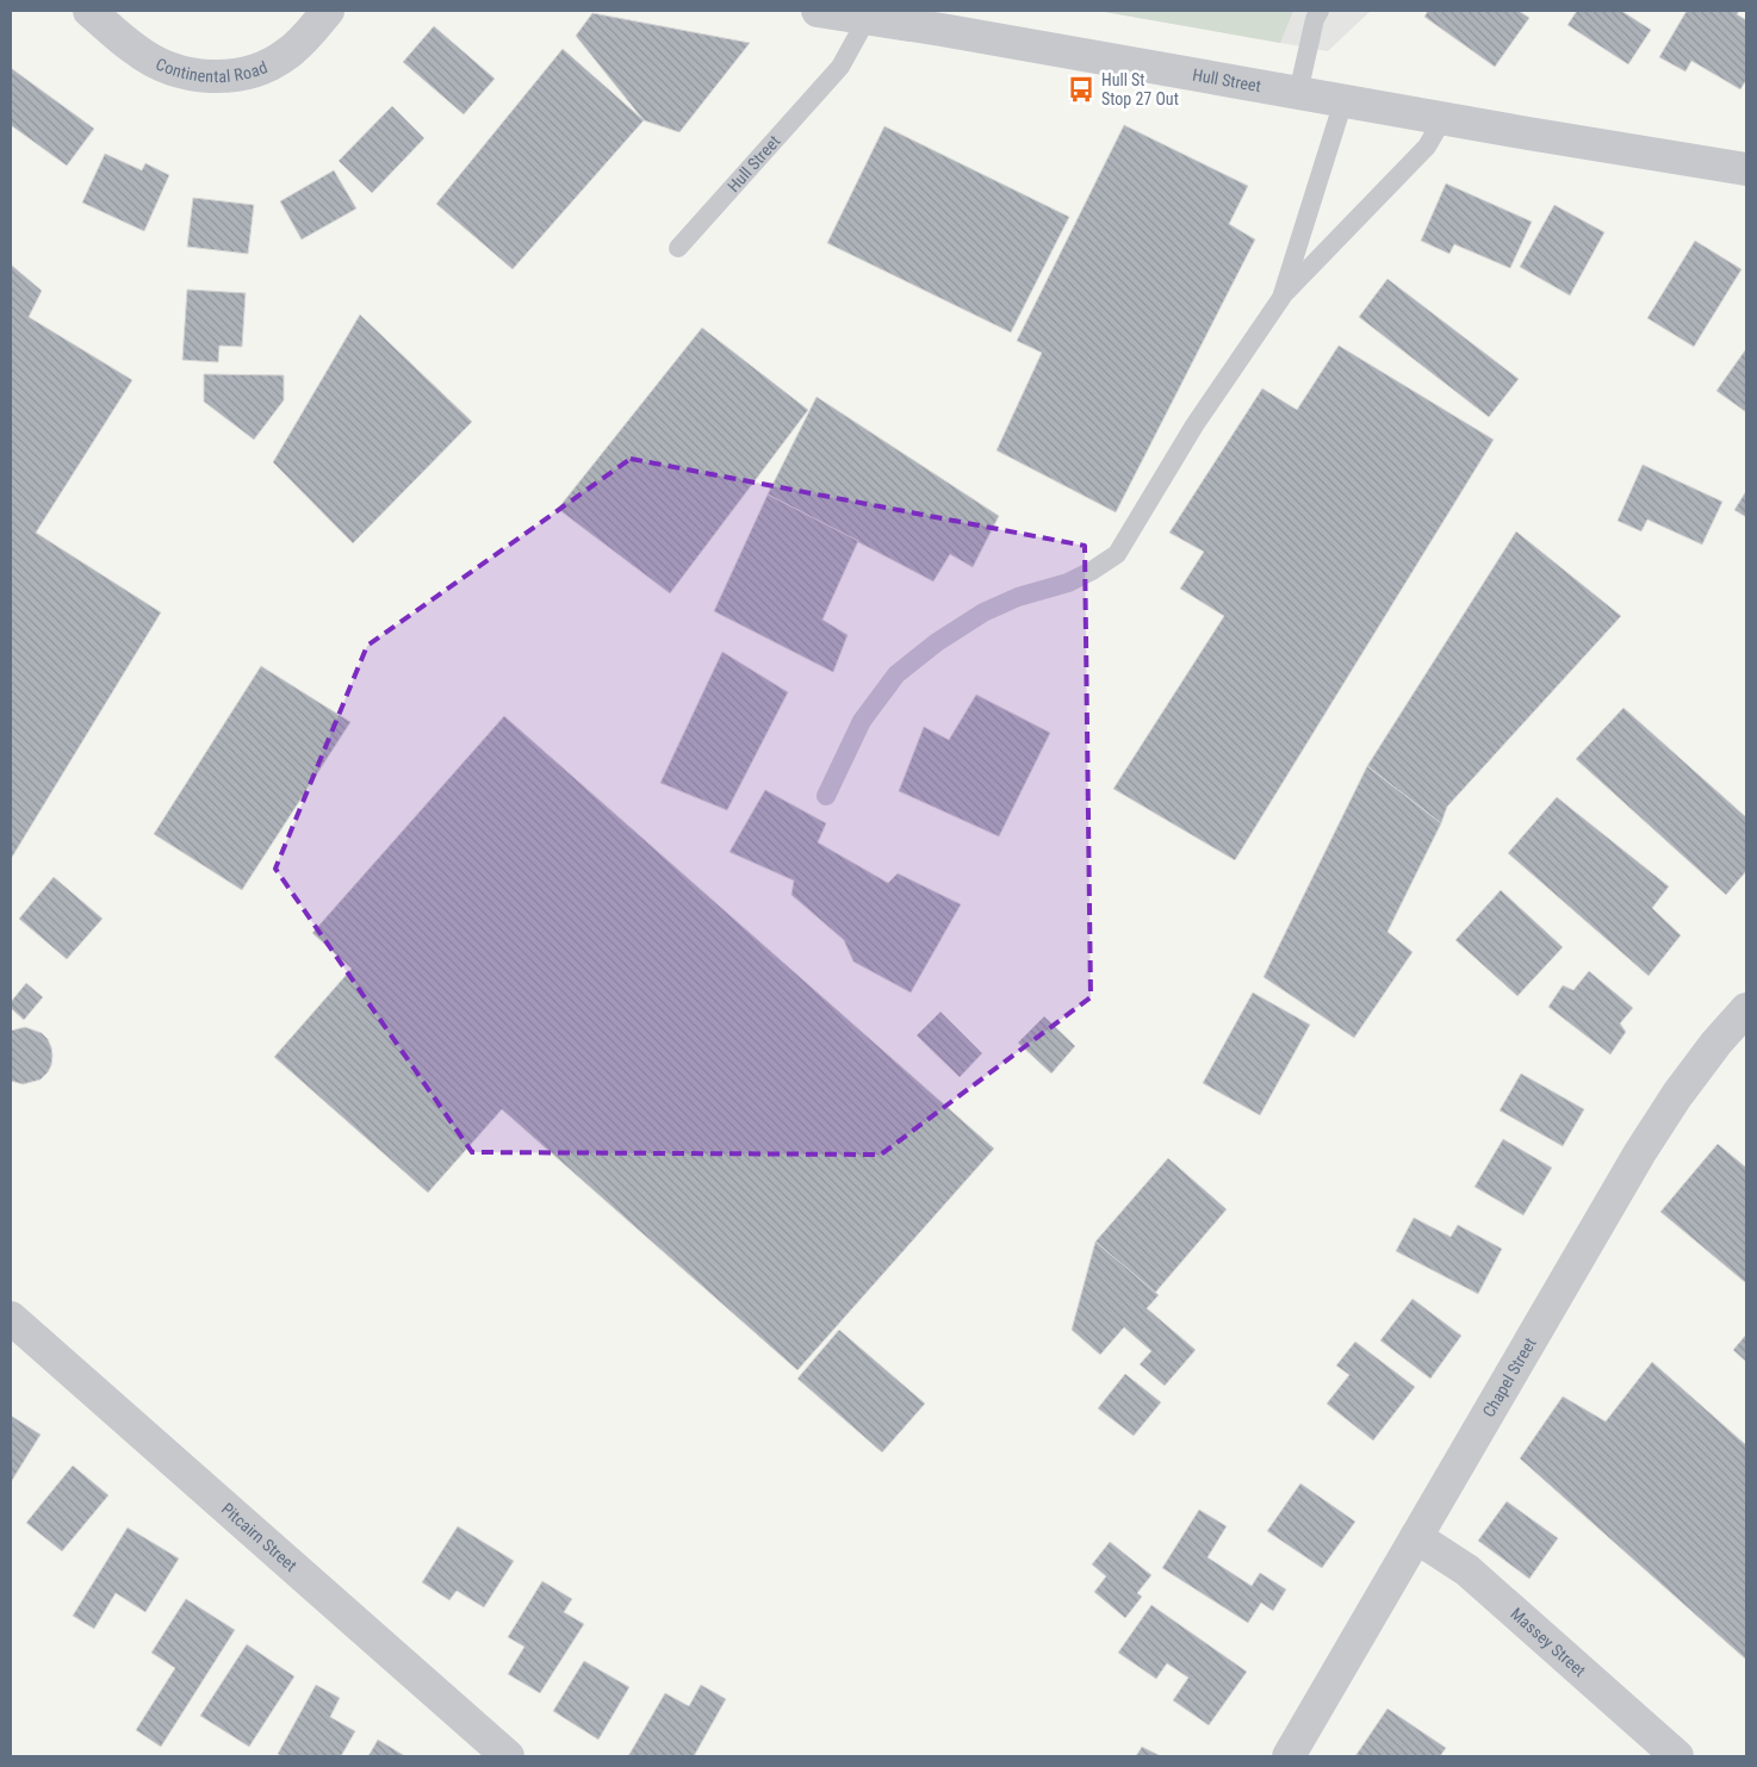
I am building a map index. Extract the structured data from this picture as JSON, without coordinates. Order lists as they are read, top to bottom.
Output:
{
  "streets": {
    "street": [
      "Continental Road",
      "Hull Street",
      "Chapel Street",
      "Pitcairn Street",
      "Massey Street"
    ]
  },
  "crossings": [
    ["Chapel Street", "Massey Street"]
  ],
  "places": {
    "bus stop": ["Hull St Stop 27 Out"]
  }
}
